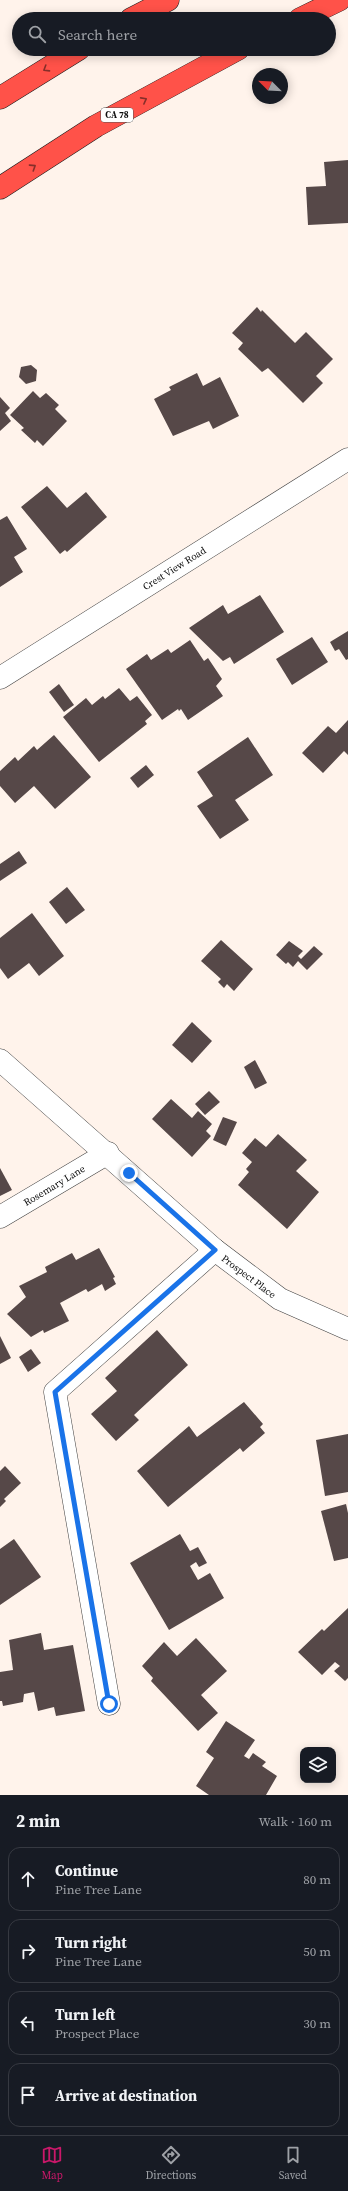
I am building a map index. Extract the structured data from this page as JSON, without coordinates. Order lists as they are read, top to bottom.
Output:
{
  "streets": {
    "highway": ["CA 78"],
    "street": ["Crest View Road", "Rosemary Lane", "Prospect Place"]
  },
  "crossings": [
    ["Rosemary Lane", "Prospect Place"]
  ],
  "north": "top left",
  "page": {
    "search": "Search here",
    "heading": ["2 min", "Walk · 160 m"],
    "list": [
      ["Continue", "Pine Tree Lane", "80 m"],
      ["Turn right", "Pine Tree Lane", "50 m"],
      ["Turn left", "Prospect Place", "30 m"],
      "Arrive at destination"
    ],
    "nav": ["Map", "Directions", "Saved"]
  }
}
